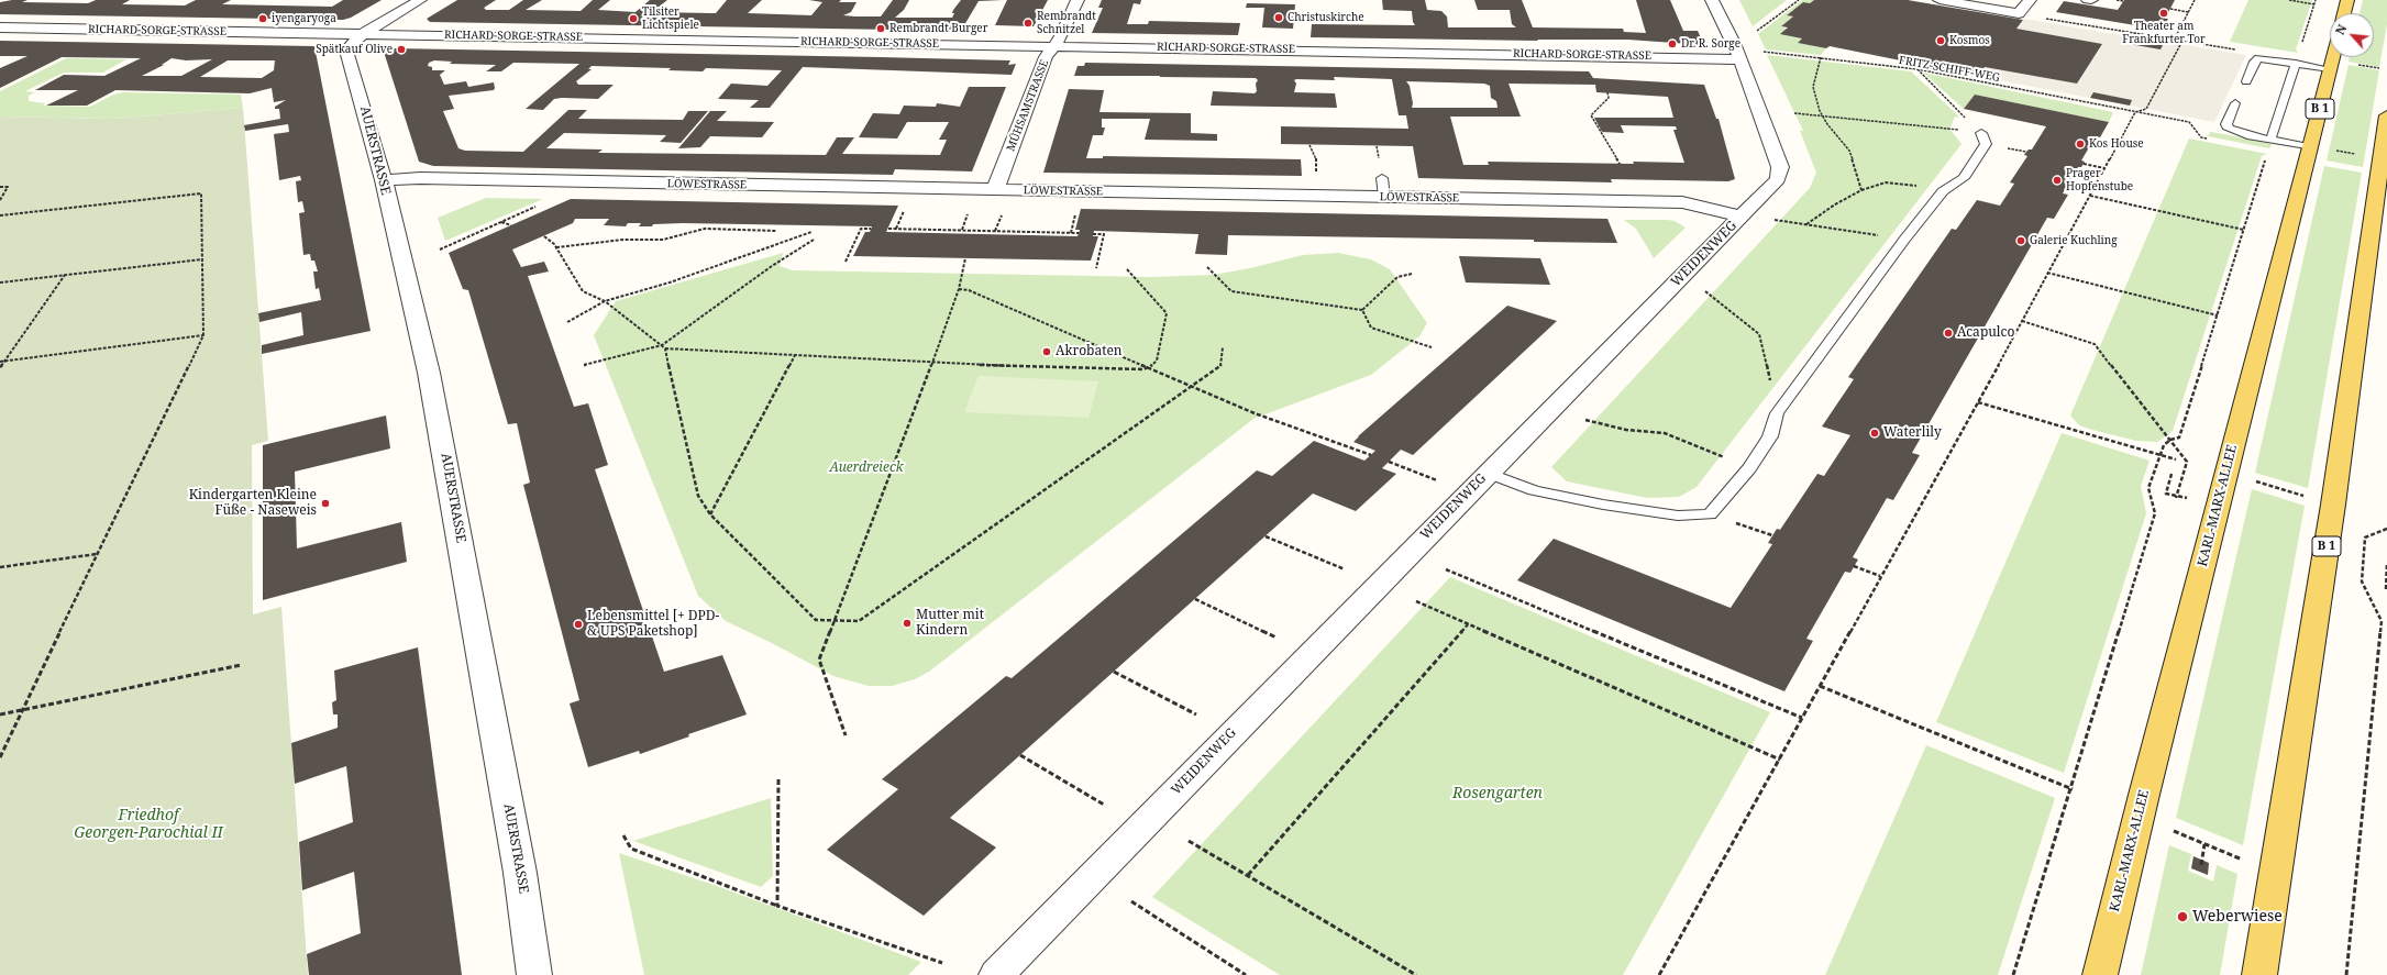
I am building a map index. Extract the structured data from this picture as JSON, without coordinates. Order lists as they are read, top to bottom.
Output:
{
  "streets": {
    "main road": ["B 1", "KARL-MARX-ALLEE"],
    "street": [
      "RICHARD-SORGE-STRASSE",
      "MÜHSAMSTRASSE",
      "AUERSTRASSE",
      "LÖWESTRASSE",
      "WEIDENWEG"
    ],
    "path": ["FRITZ-SCHIFF-WEG"]
  },
  "crossings": [
    ["RICHARD-SORGE-STRASSE", "MÜHSAMSTRASSE"],
    ["RICHARD-SORGE-STRASSE", "AUERSTRASSE"],
    ["RICHARD-SORGE-STRASSE", "WEIDENWEG"],
    ["MÜHSAMSTRASSE", "LÖWESTRASSE"],
    ["AUERSTRASSE", "LÖWESTRASSE"],
    ["LÖWESTRASSE", "WEIDENWEG"]
  ],
  "parks": ["Auerdreieck", "Rosengarten", "Friedhof Georgen-Parochial II"],
  "places": [
    "Theater am Frankfurter Tor",
    "Christuskirche",
    "iyengaryoga",
    "Tilsiter Lichtspiele",
    "Rembrandt Schnitzel",
    "Rembrandt Burger",
    "Kosmos",
    "Dr. R. Sorge",
    "Spätkauf Olive",
    "Kos House",
    "Prager Hopfenstube",
    "Galerie Kuchling",
    "Acapulco",
    "Akrobaten",
    "Waterlily",
    "Kindergarten Kleine Füße - Naseweis",
    "Mutter mit Kindern",
    "Lebensmittel [+ DPD- & UPS Paketshop]",
    "Weberwiese"
  ],
  "north": "top left"
}
